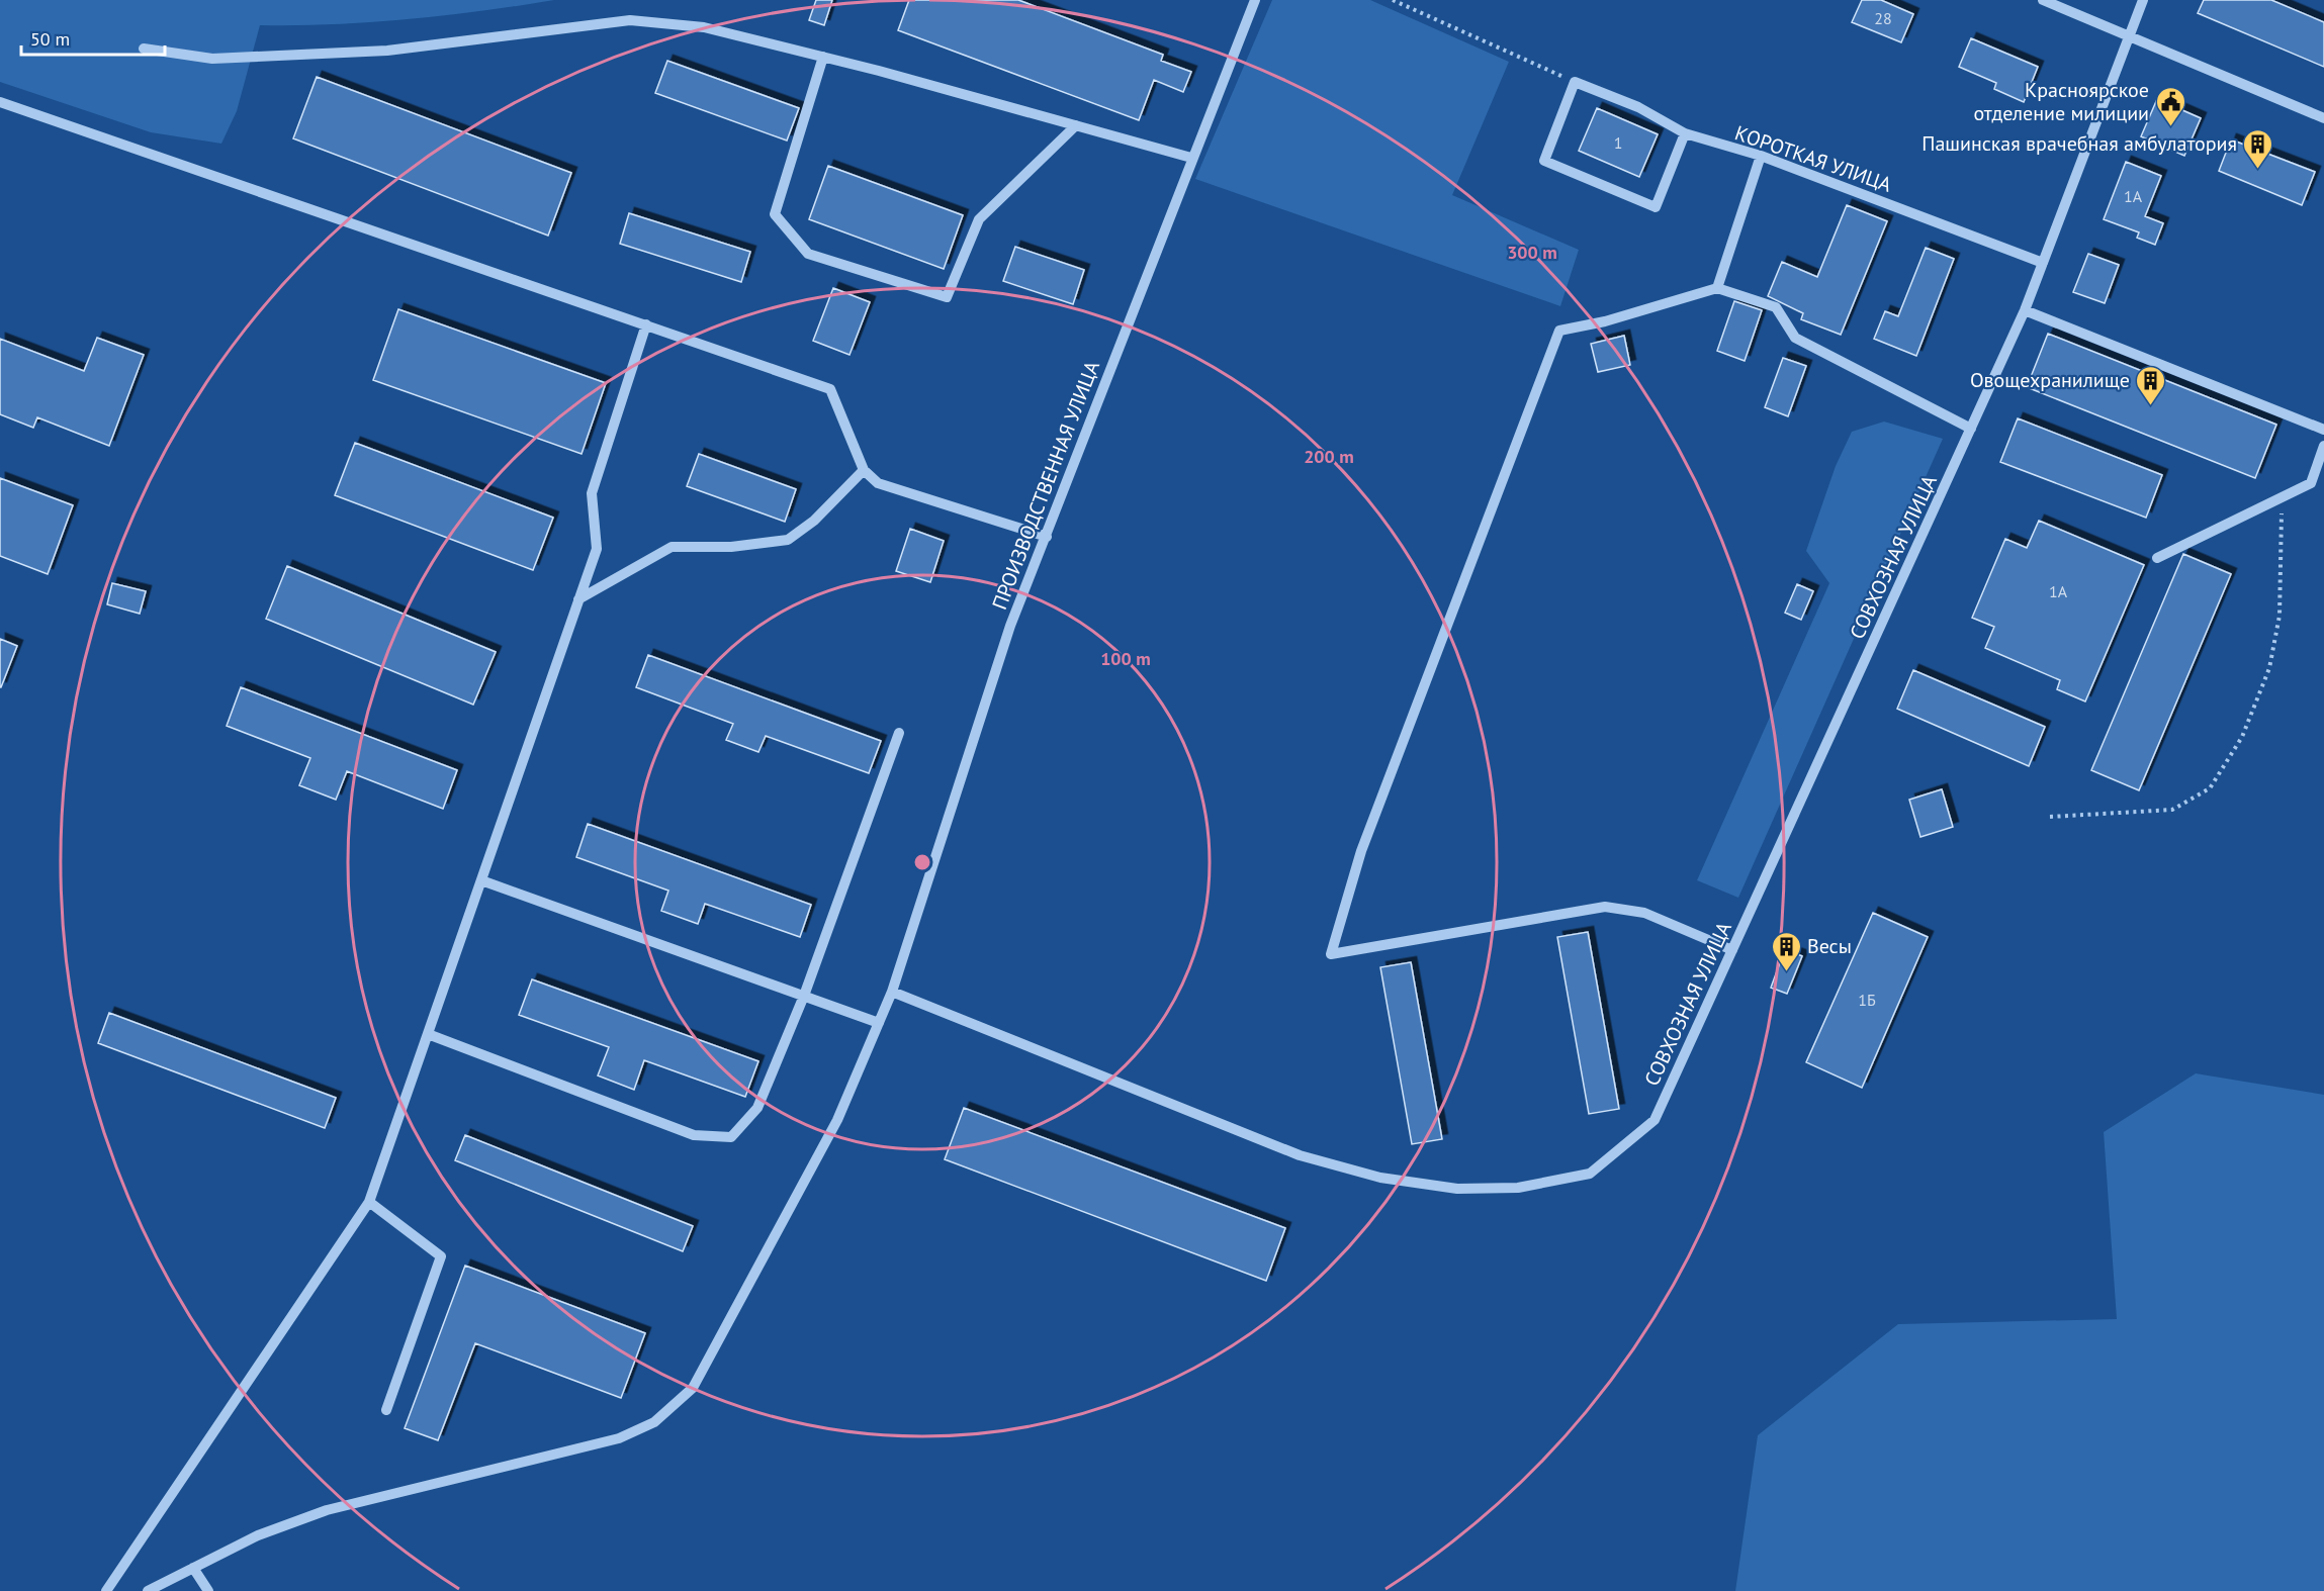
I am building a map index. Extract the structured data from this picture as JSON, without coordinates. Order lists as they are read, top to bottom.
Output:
{
  "streets": {
    "street": ["КОРОТКАЯ УЛИЦА", "ПРОИЗВОДСТВЕННАЯ УЛИЦА", "СОВХОЗНАЯ УЛИЦА"]
  },
  "crossings": [
    ["КОРОТКАЯ УЛИЦА", "СОВХОЗНАЯ УЛИЦА"],
    ["ПРОИЗВОДСТВЕННАЯ УЛИЦА", "СОВХОЗНАЯ УЛИЦА"]
  ],
  "places": {
    "public building": ["Красноярское отделение милиции"],
    "building": ["Пашинская врачебная амбулатория", "Овощехранилище", "Весы"]
  },
  "house_numbers": [
    "28",
    "1",
    "1А",
    "1А",
    "1Б"
  ],
  "scale_bar": "50 m",
  "rings": ["300 m", "200 m", "100 m"]
}
